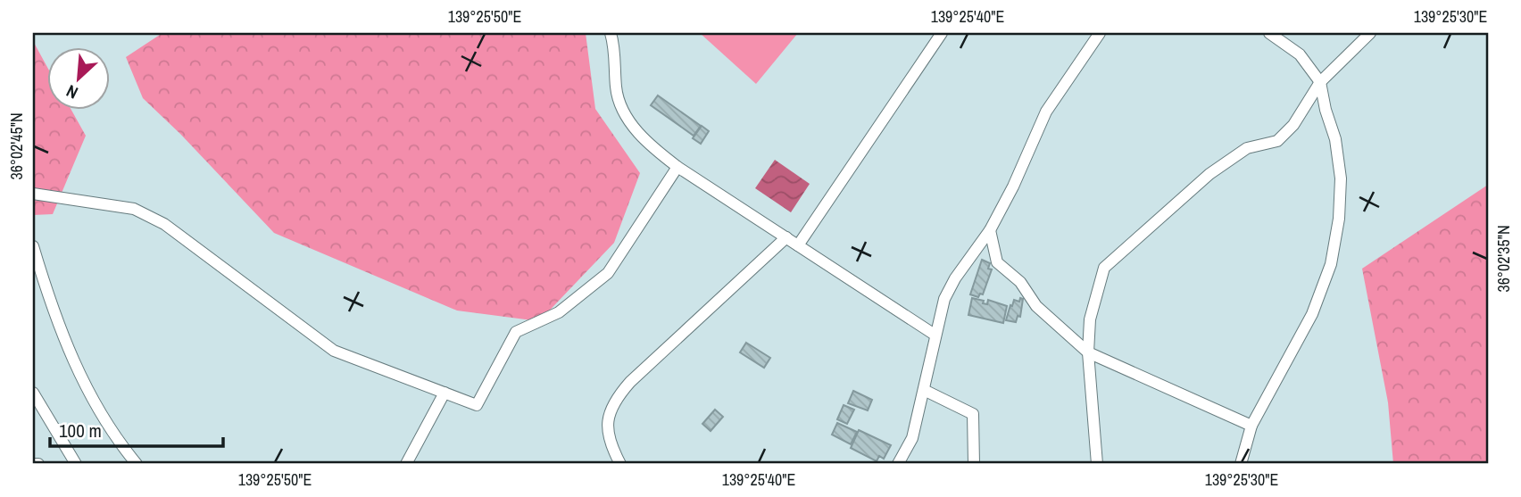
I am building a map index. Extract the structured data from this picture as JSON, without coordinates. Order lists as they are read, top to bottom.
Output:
{
  "scale_bar": "100 m",
  "north": "bottom left",
  "coordinates": [
    "139°25'50\"E",
    "139°25'40\"E",
    "139°25'30\"E",
    "36°02'45\"N",
    "36°02'35\"N"
  ]
}
